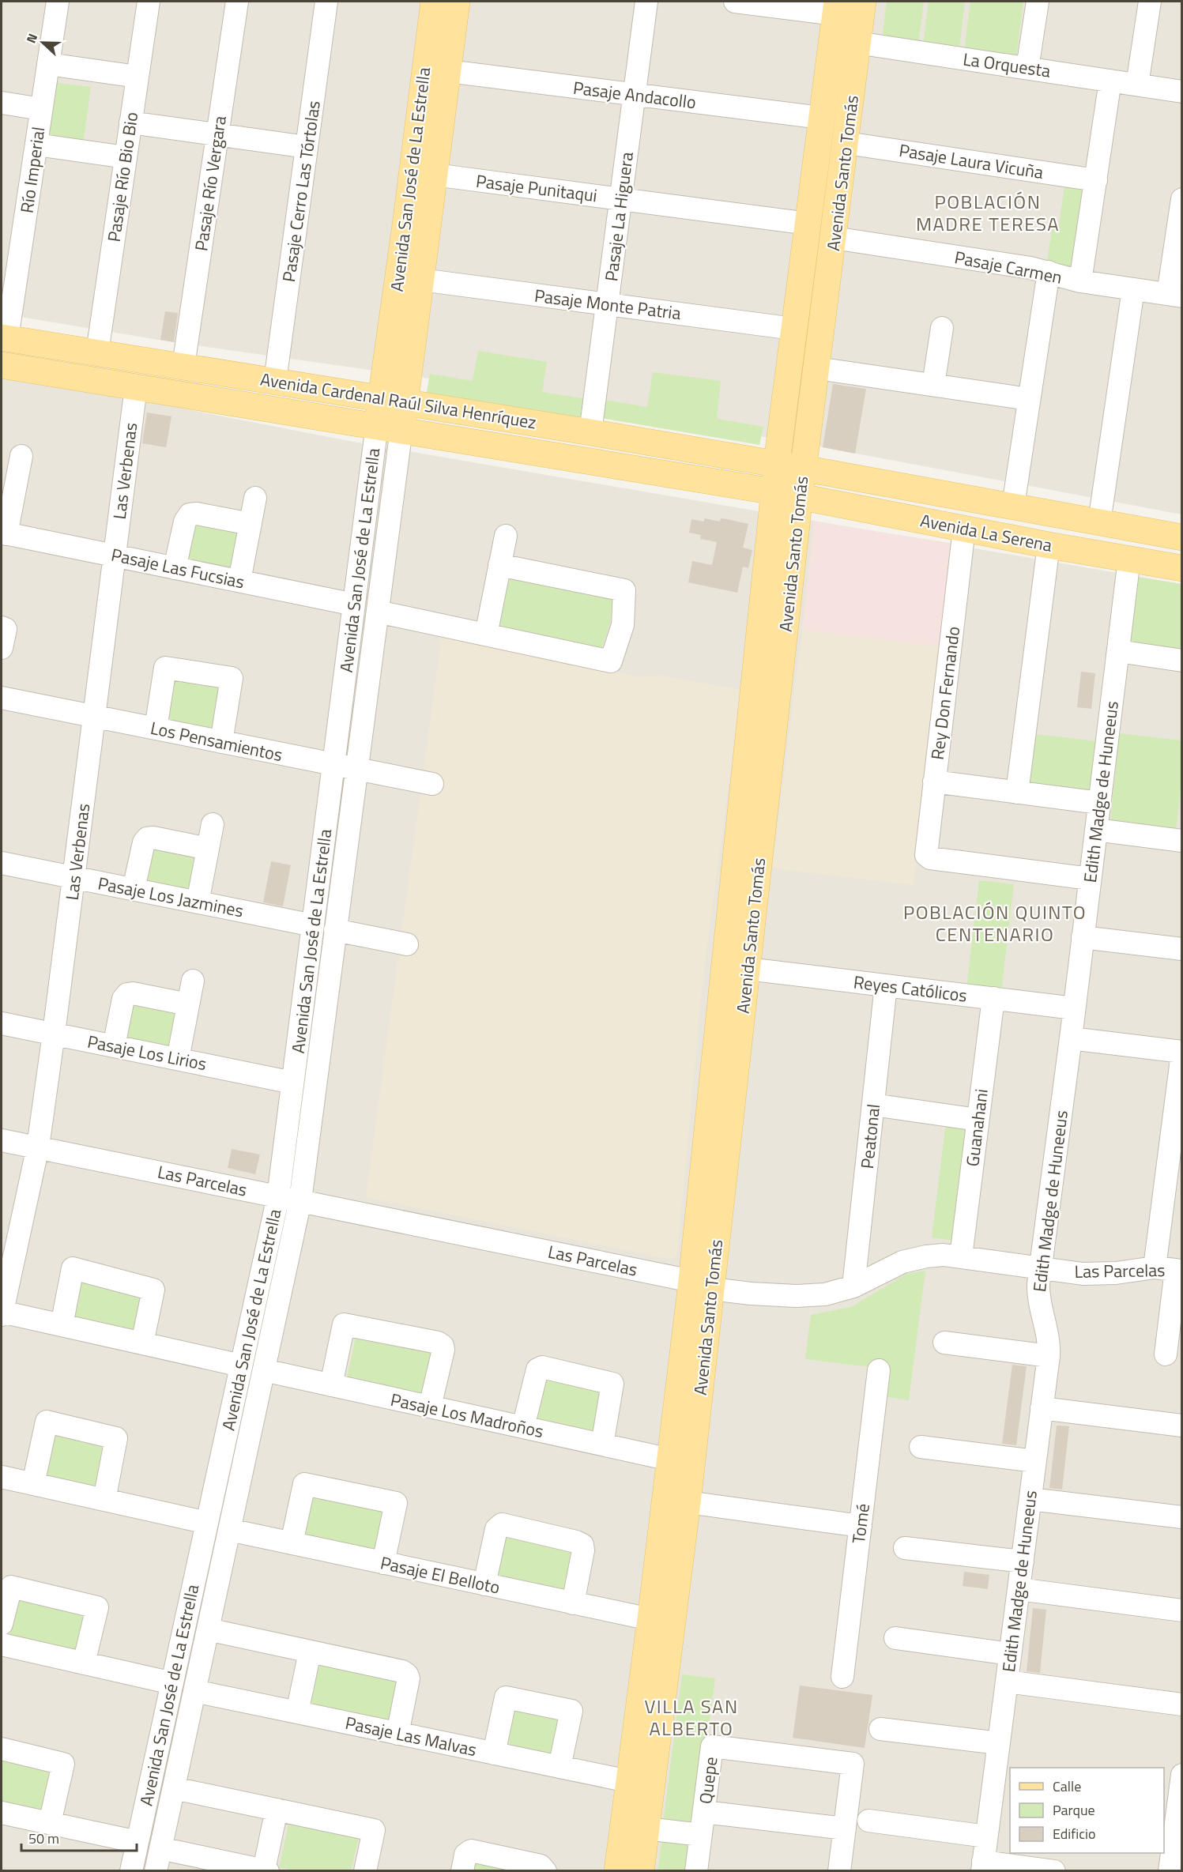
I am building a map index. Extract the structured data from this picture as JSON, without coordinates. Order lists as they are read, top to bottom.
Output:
{
  "streets": {
    "main road": [
      "Avenida Santo Tomás",
      "Avenida San José de La Estrella",
      "Avenida Cardenal Raúl Silva Henríquez",
      "Avenida La Serena"
    ],
    "street": [
      "La Orquesta",
      "Pasaje Andacollo",
      "Pasaje Laura Vicuña",
      "Río Imperial",
      "Pasaje Río Bio Bio",
      "Pasaje Río Vergara",
      "Pasaje Punitaqui",
      "Pasaje Cerro Las Tórtolas",
      "Pasaje La Higuera",
      "Pasaje Carmen",
      "Pasaje Monte Patria",
      "Las Verbenas",
      "Pasaje Las Fucsias",
      "Rey Don Fernando",
      "Los Pensamientos",
      "Edith Madge de Huneeus",
      "Pasaje Los Jazmines",
      "Reyes Católicos",
      "Pasaje Los Lirios",
      "Guanahani",
      "Peatonal",
      "Las Parcelas",
      "Pasaje Los Madroños",
      "Tomé",
      "Pasaje El Belloto",
      "Pasaje Las Malvas",
      "Quepe"
    ]
  },
  "crossings": [
    ["La Orquesta", "Avenida Santo Tomás"],
    ["Pasaje Andacollo", "Avenida Santo Tomás"],
    ["Pasaje Andacollo", "Avenida San José de La Estrella"],
    ["Pasaje Andacollo", "Pasaje La Higuera"],
    ["Pasaje Laura Vicuña", "Avenida Santo Tomás"],
    ["Río Imperial", "Avenida Cardenal Raúl Silva Henríquez"],
    ["Avenida Santo Tomás", "Pasaje Punitaqui"],
    ["Avenida Santo Tomás", "Pasaje Carmen"],
    ["Avenida Santo Tomás", "Pasaje Monte Patria"],
    ["Avenida Santo Tomás", "Avenida Cardenal Raúl Silva Henríquez"],
    ["Avenida Santo Tomás", "Avenida La Serena"],
    ["Avenida Santo Tomás", "Reyes Católicos"],
    ["Avenida Santo Tomás", "Las Parcelas"],
    ["Avenida Santo Tomás", "Pasaje Los Madroños"],
    ["Avenida Santo Tomás", "Pasaje El Belloto"],
    ["Avenida Santo Tomás", "Pasaje Las Malvas"],
    ["Pasaje Río Bio Bio", "Avenida Cardenal Raúl Silva Henríquez"],
    ["Avenida San José de La Estrella", "Pasaje Punitaqui"],
    ["Avenida San José de La Estrella", "Pasaje Monte Patria"],
    ["Avenida San José de La Estrella", "Avenida Cardenal Raúl Silva Henríquez"],
    ["Avenida San José de La Estrella", "Pasaje Las Fucsias"],
    ["Avenida San José de La Estrella", "Los Pensamientos"],
    ["Avenida San José de La Estrella", "Pasaje Los Jazmines"],
    ["Avenida San José de La Estrella", "Pasaje Los Lirios"],
    ["Avenida San José de La Estrella", "Las Parcelas"],
    ["Avenida San José de La Estrella", "Pasaje Los Madroños"],
    ["Avenida San José de La Estrella", "Pasaje El Belloto"],
    ["Avenida San José de La Estrella", "Pasaje Las Malvas"],
    ["Pasaje Río Vergara", "Avenida Cardenal Raúl Silva Henríquez"],
    ["Pasaje Punitaqui", "Pasaje La Higuera"],
    ["Pasaje Cerro Las Tórtolas", "Avenida Cardenal Raúl Silva Henríquez"],
    ["Pasaje La Higuera", "Pasaje Monte Patria"],
    ["Pasaje La Higuera", "Avenida Cardenal Raúl Silva Henríquez"],
    ["Avenida Cardenal Raúl Silva Henríquez", "Las Verbenas"],
    ["Avenida Cardenal Raúl Silva Henríquez", "Avenida La Serena"],
    ["Las Verbenas", "Pasaje Las Fucsias"],
    ["Las Verbenas", "Los Pensamientos"],
    ["Las Verbenas", "Pasaje Los Jazmines"],
    ["Las Verbenas", "Pasaje Los Lirios"],
    ["Las Verbenas", "Las Parcelas"],
    ["Avenida La Serena", "Rey Don Fernando"],
    ["Avenida La Serena", "Edith Madge de Huneeus"],
    ["Rey Don Fernando", "Edith Madge de Huneeus"],
    ["Edith Madge de Huneeus", "Reyes Católicos"],
    ["Edith Madge de Huneeus", "Las Parcelas"],
    ["Reyes Católicos", "Guanahani"],
    ["Reyes Católicos", "Peatonal"],
    ["Guanahani", "Las Parcelas"],
    ["Peatonal", "Las Parcelas"]
  ],
  "districts": ["POBLACIÓN MADRE TERESA", "POBLACIÓN QUINTO CENTENARIO", "VILLA SAN ALBERTO"],
  "legend": ["Calle", "Parque", "Edificio"],
  "scale_bar": "50 m",
  "north": "left"
}
